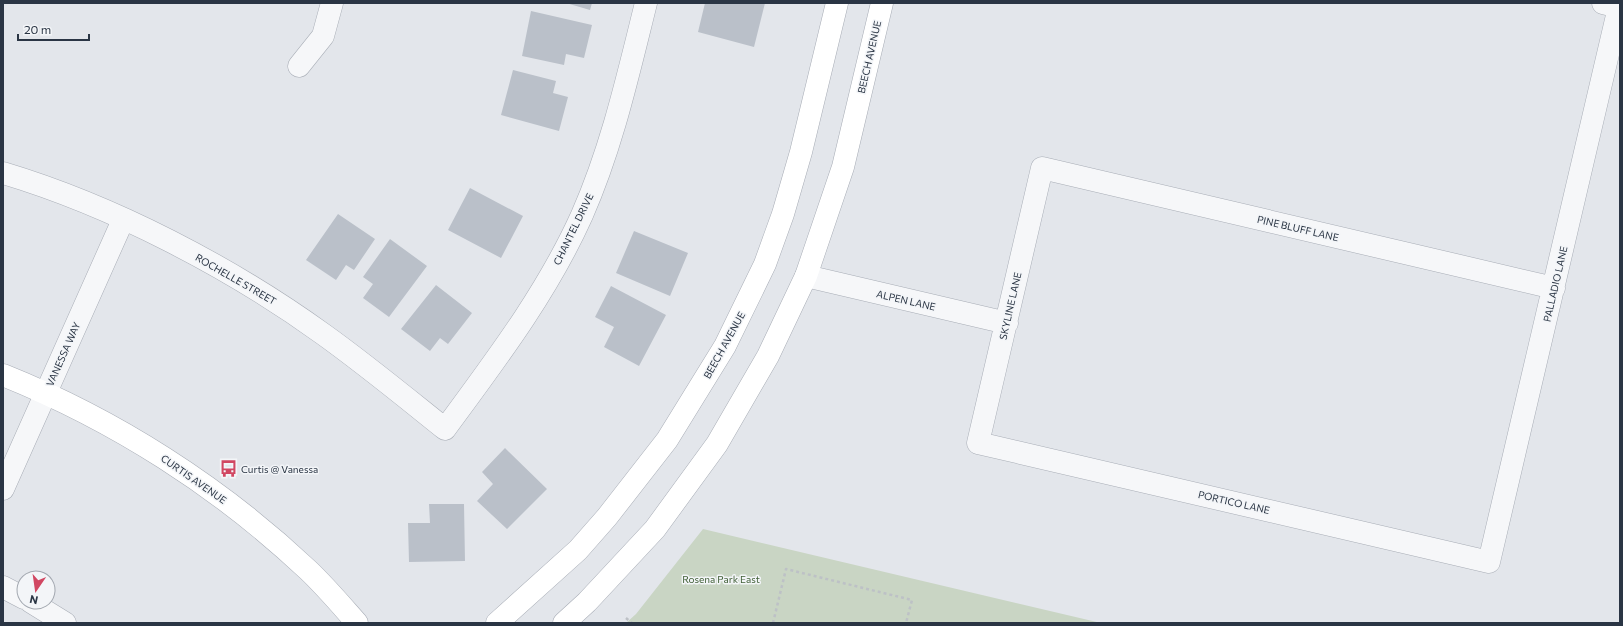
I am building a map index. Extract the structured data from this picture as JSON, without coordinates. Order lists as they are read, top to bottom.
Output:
{
  "streets": {
    "main road": ["BEECH AVENUE", "CURTIS AVENUE"],
    "street": [
      "PINE BLUFF LANE",
      "CHANTEL DRIVE",
      "ROCHELLE STREET",
      "PALLADIO LANE",
      "ALPEN LANE",
      "SKYLINE LANE",
      "VANESSA WAY",
      "PORTICO LANE"
    ]
  },
  "crossings": [
    ["BEECH AVENUE", "ALPEN LANE"],
    ["PINE BLUFF LANE", "PALLADIO LANE"],
    ["PINE BLUFF LANE", "SKYLINE LANE"],
    ["CHANTEL DRIVE", "ROCHELLE STREET"],
    ["ROCHELLE STREET", "VANESSA WAY"],
    ["PALLADIO LANE", "PORTICO LANE"],
    ["ALPEN LANE", "SKYLINE LANE"],
    ["SKYLINE LANE", "PORTICO LANE"],
    ["VANESSA WAY", "CURTIS AVENUE"]
  ],
  "parks": ["Rosena Park East"],
  "places": {
    "bus stop": ["Curtis @ Vanessa"]
  },
  "scale_bar": "20 m",
  "north": "bottom"
}
